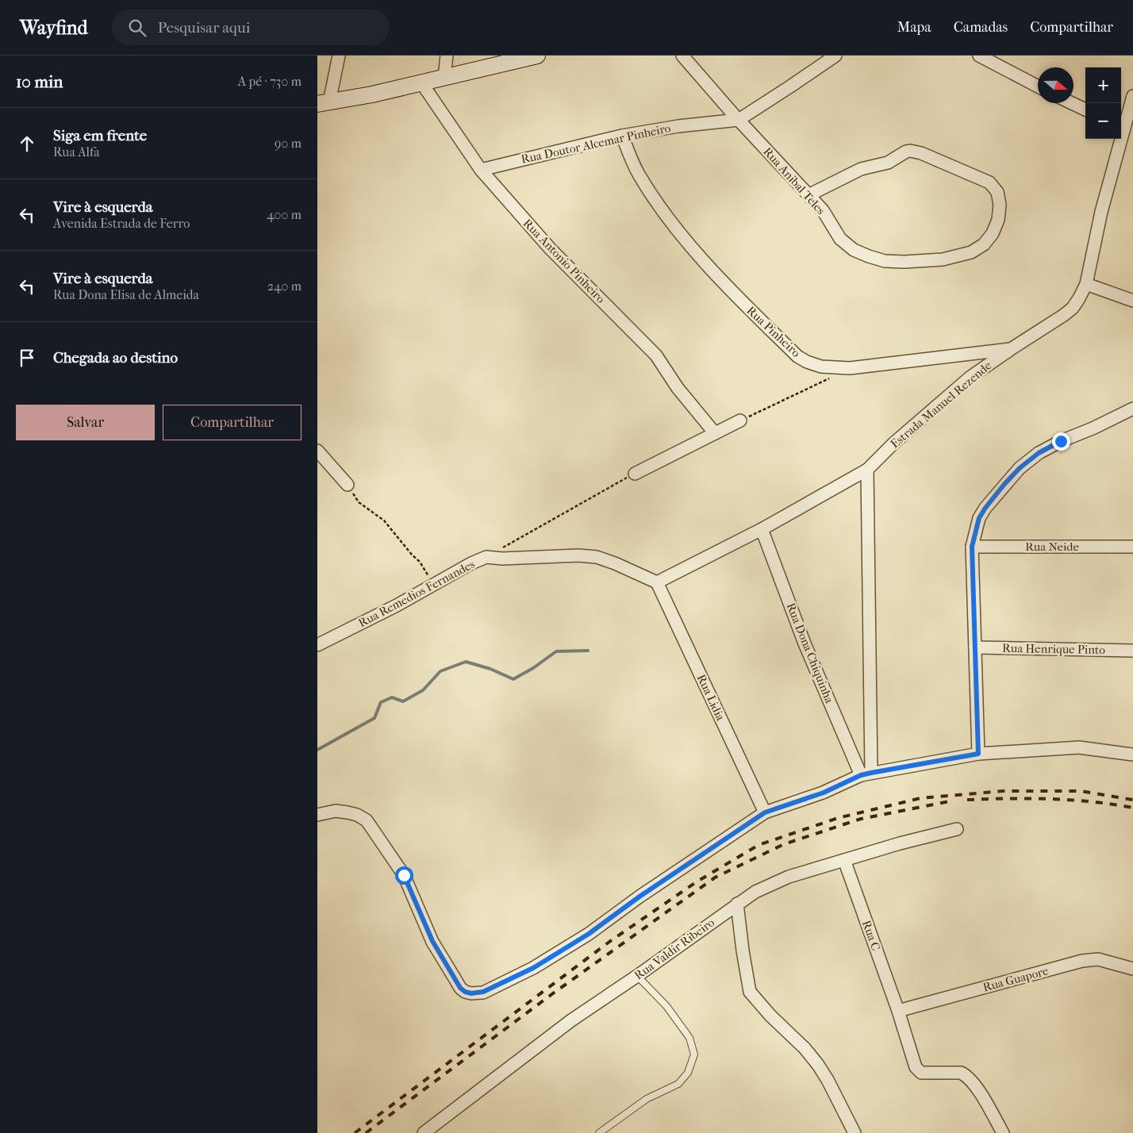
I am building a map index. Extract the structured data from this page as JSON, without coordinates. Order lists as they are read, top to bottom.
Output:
{
  "streets": {
    "street": [
      "Rua Doutor Alcemar Pinheiro",
      "Rua Anibal Teles",
      "Rua Antonio Pinheiro",
      "Rua Pinheiro",
      "Estrada Manuel Rezende",
      "Rua Neide",
      "Rua Remedios Fernandes",
      "Rua Henrique Pinto",
      "Rua Dona Chiquinha",
      "Rua Lidia",
      "Rua C",
      "Rua Valdir Ribeiro",
      "Rua Guapore"
    ]
  },
  "crossings": [
    ["Rua Doutor Alcemar Pinheiro", "Rua Anibal Teles"],
    ["Rua Doutor Alcemar Pinheiro", "Rua Antonio Pinheiro"],
    ["Rua Doutor Alcemar Pinheiro", "Rua Pinheiro"],
    ["Rua Pinheiro", "Estrada Manuel Rezende"],
    ["Estrada Manuel Rezende", "Rua Remedios Fernandes"],
    ["Estrada Manuel Rezende", "Rua Dona Chiquinha"],
    ["Estrada Manuel Rezende", "Rua Lidia"],
    ["Rua Remedios Fernandes", "Rua Lidia"],
    ["Rua C", "Rua Valdir Ribeiro"],
    ["Rua C", "Rua Guapore"]
  ],
  "north": "right",
  "page": {
    "header": "Wayfind",
    "search": "Pesquisar aqui",
    "nav": ["Mapa", "Camadas", "Compartilhar"],
    "heading": ["10 min", "A pé · 730 m"],
    "map_buttons": ["+", "−"],
    "list": [
      ["Siga em frente", "Rua Alfa", "90 m"],
      ["Vire à esquerda", "Avenida Estrada de Ferro", "400 m"],
      ["Vire à esquerda", "Rua Dona Elisa de Almeida", "240 m"],
      "Chegada ao destino"
    ],
    "buttons": ["Salvar", "Compartilhar"]
  }
}
